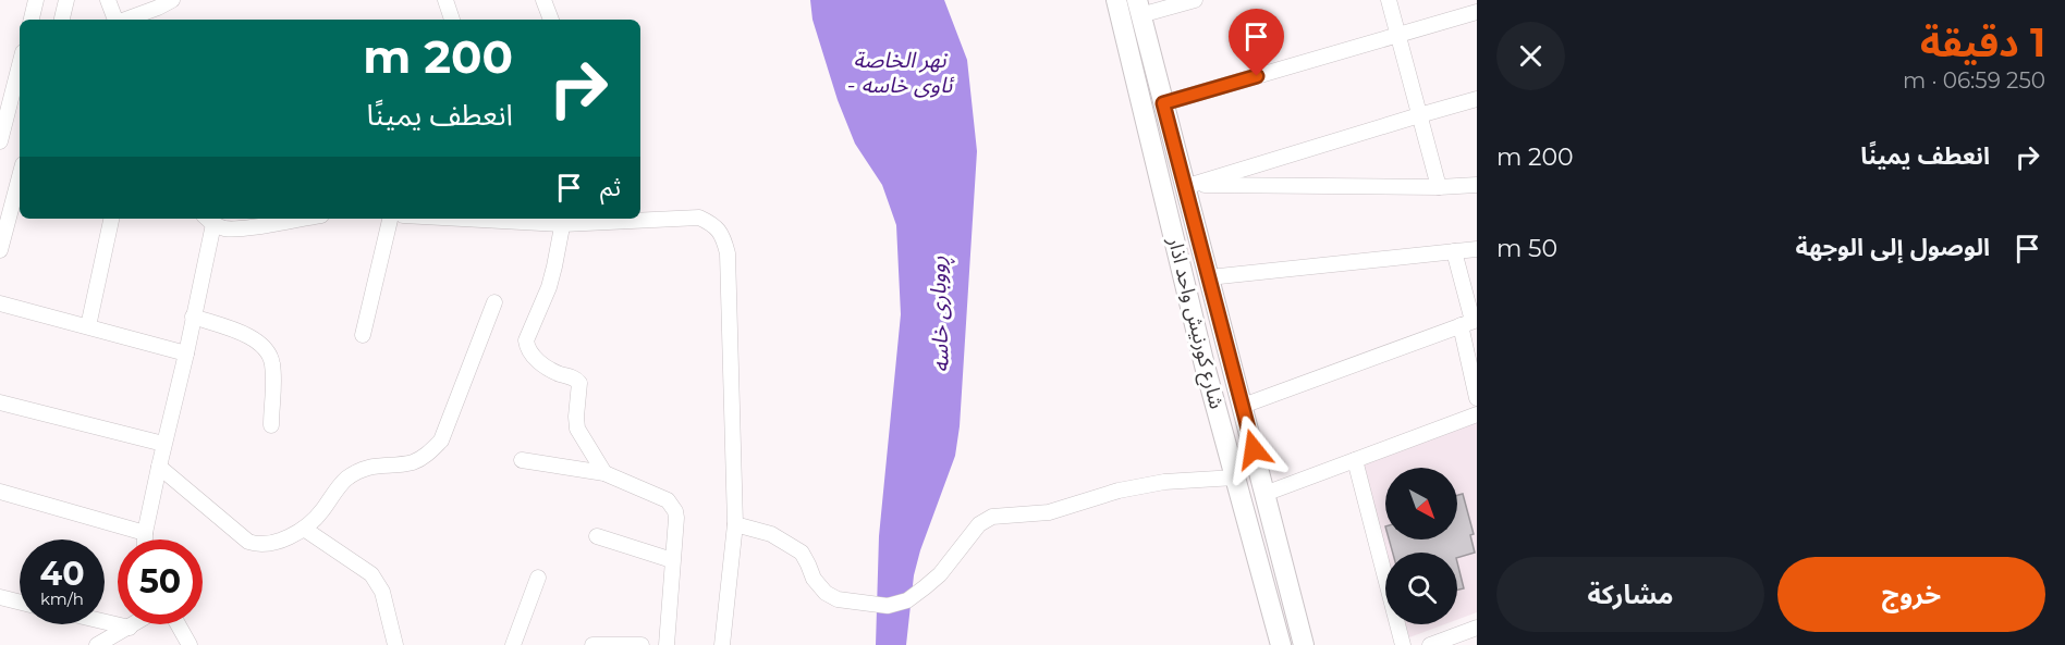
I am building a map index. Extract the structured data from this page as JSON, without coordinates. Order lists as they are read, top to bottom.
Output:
{
  "streets": {
    "main road": ["شارع كورنيش واحد اذار"]
  },
  "water": ["نهر الخاصة - ئاوی خاسە", "ڕووباری خاسە"],
  "north": "bottom right",
  "page": {
    "heading": ["1 دقيقة", "250 m · 06:59"],
    "turn": ["200 m", "انعطف يمينًا"],
    "list": [
      {
        "name": "انعطف يمينًا",
        "value": "200 m"
      },
      {
        "name": "الوصول إلى الوجهة",
        "value": "50 m"
      }
    ],
    "then": "ثم",
    "speed": "40 km/h",
    "limit": "50",
    "buttons": ["خروج", "مشاركة"]
  }
}
